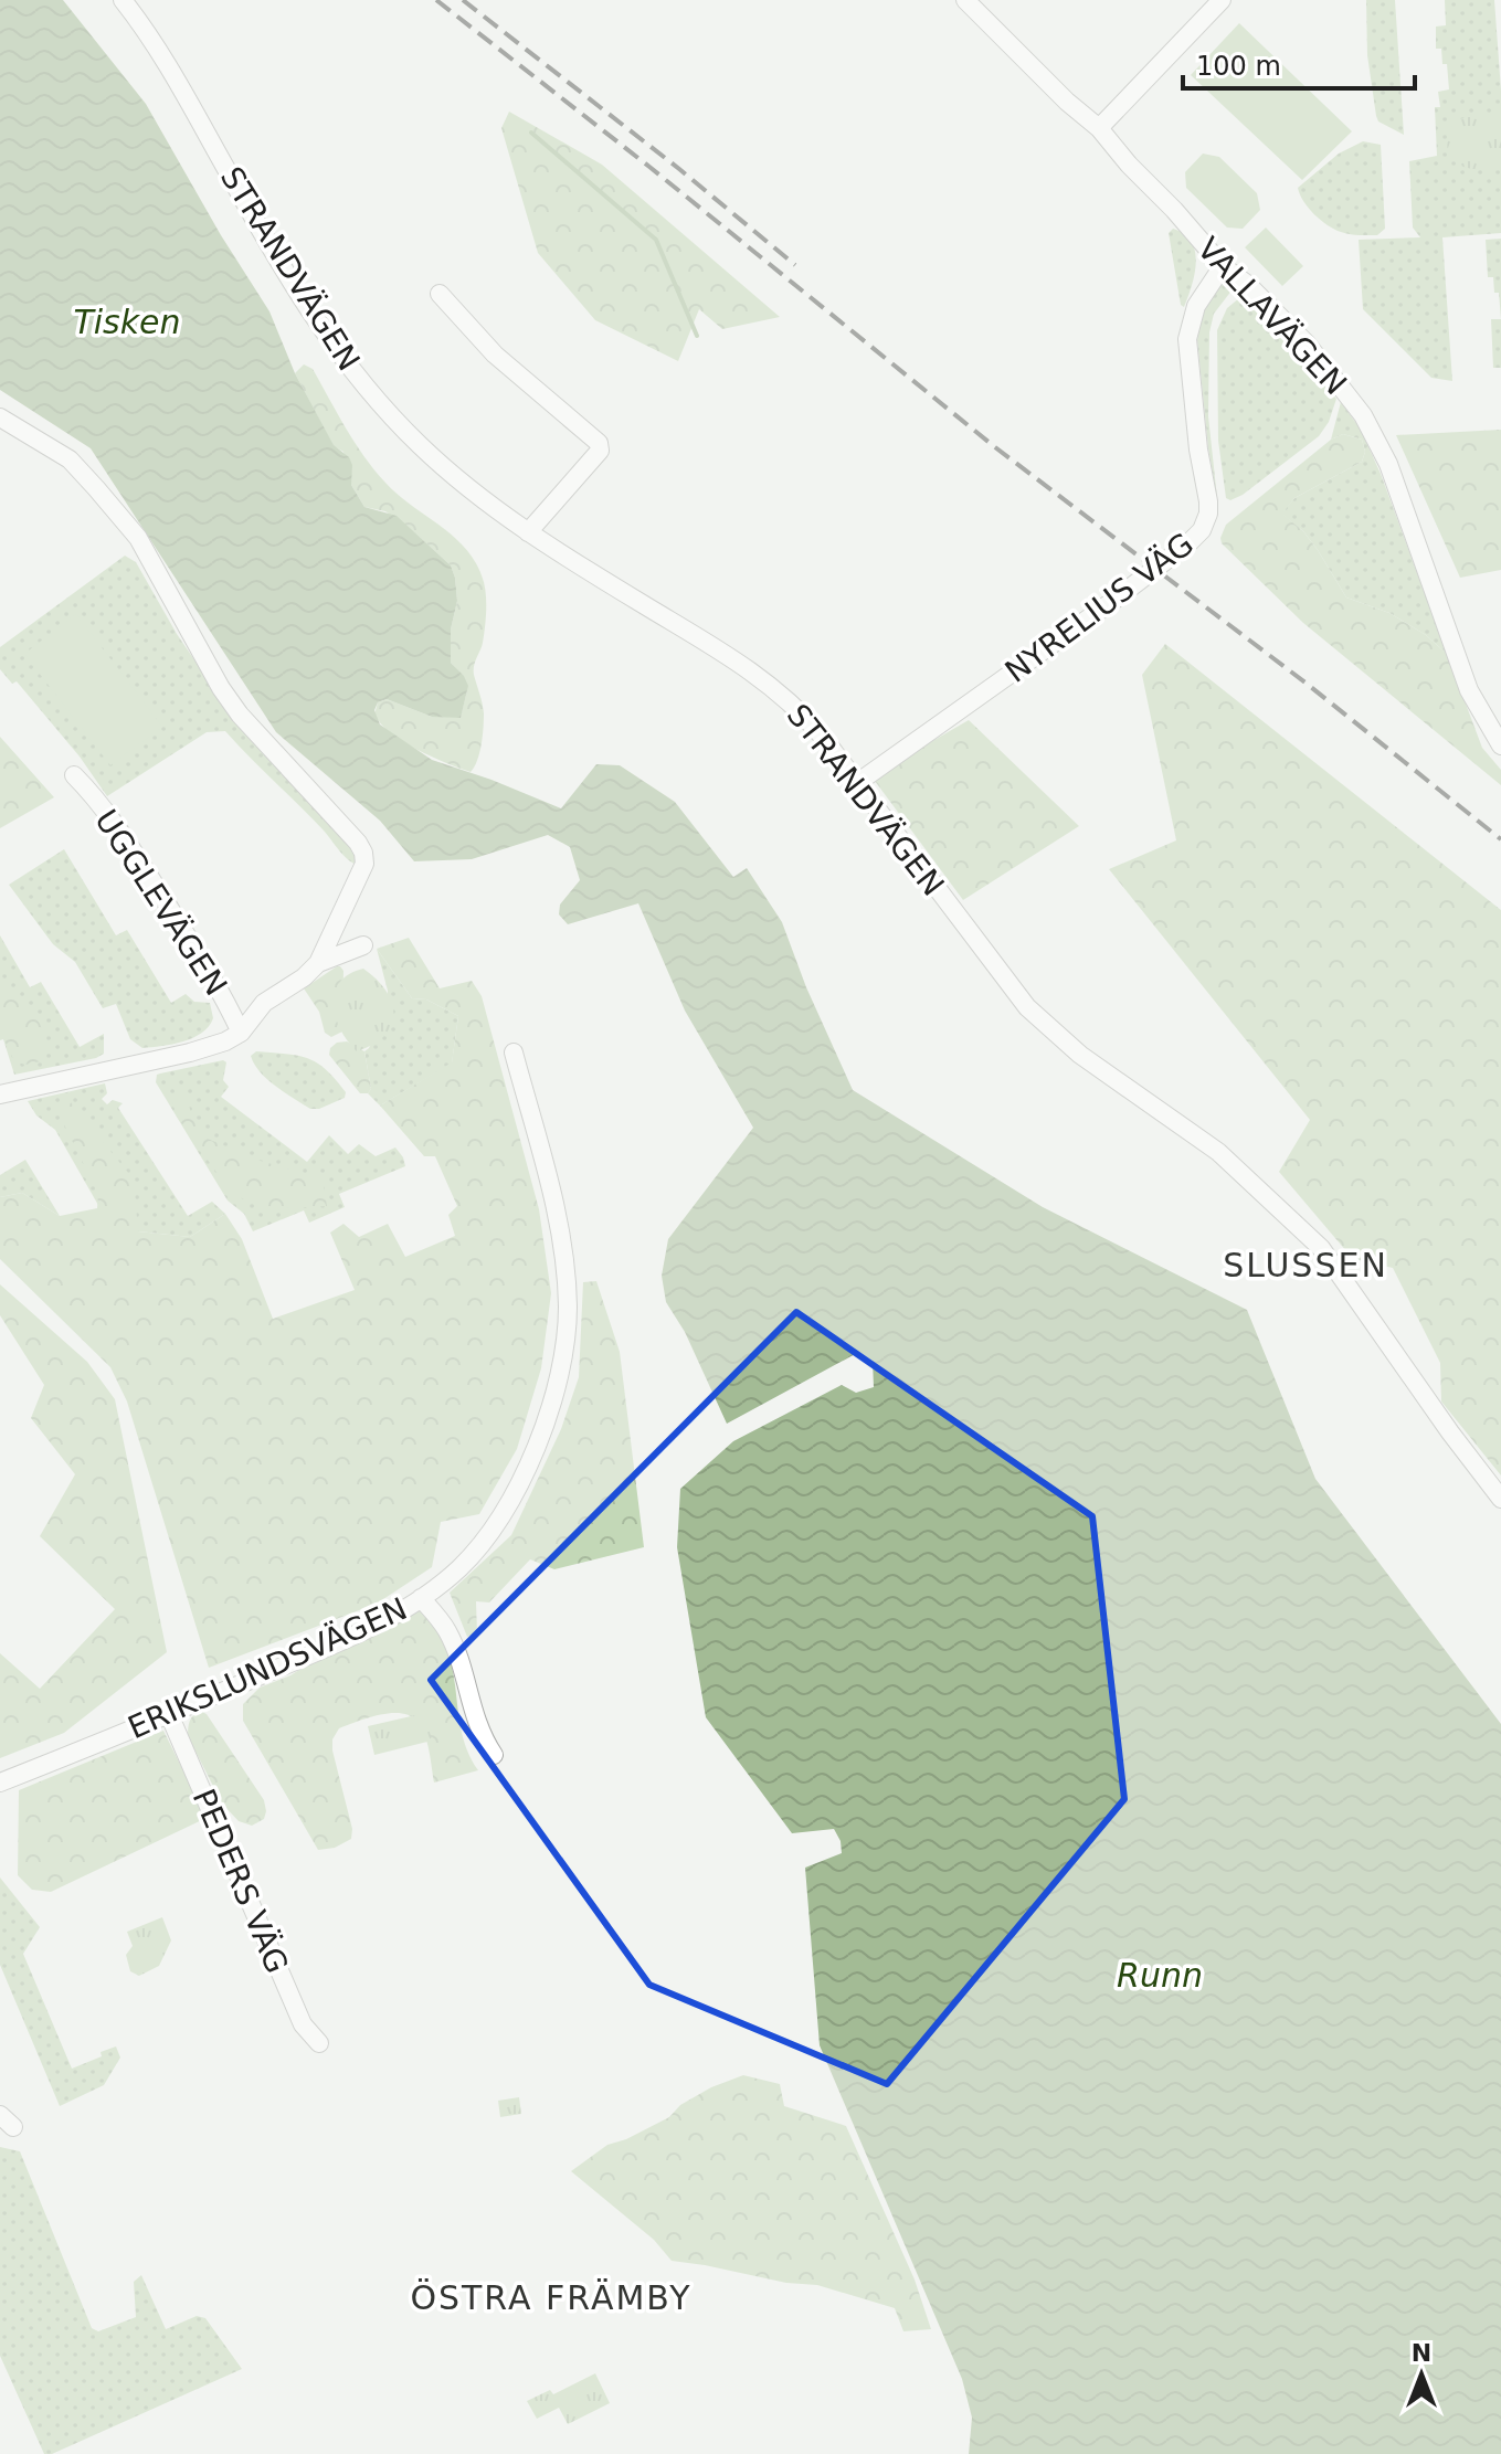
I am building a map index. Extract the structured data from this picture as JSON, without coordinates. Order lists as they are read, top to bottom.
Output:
{
  "streets": {
    "street": [
      "STRANDVÄGEN",
      "VALLAVÄGEN",
      "NYRELIUS VÄG",
      "UGGLEVÄGEN",
      "ERIKSLUNDSVÄGEN",
      "PEDERS VÄG"
    ]
  },
  "crossings": [
    ["STRANDVÄGEN", "NYRELIUS VÄG"],
    ["VALLAVÄGEN", "NYRELIUS VÄG"],
    ["ERIKSLUNDSVÄGEN", "PEDERS VÄG"]
  ],
  "districts": ["SLUSSEN", "ÖSTRA FRÄMBY"],
  "water": ["Tisken", "Runn"],
  "scale_bar": "100 m",
  "north": "top"
}
